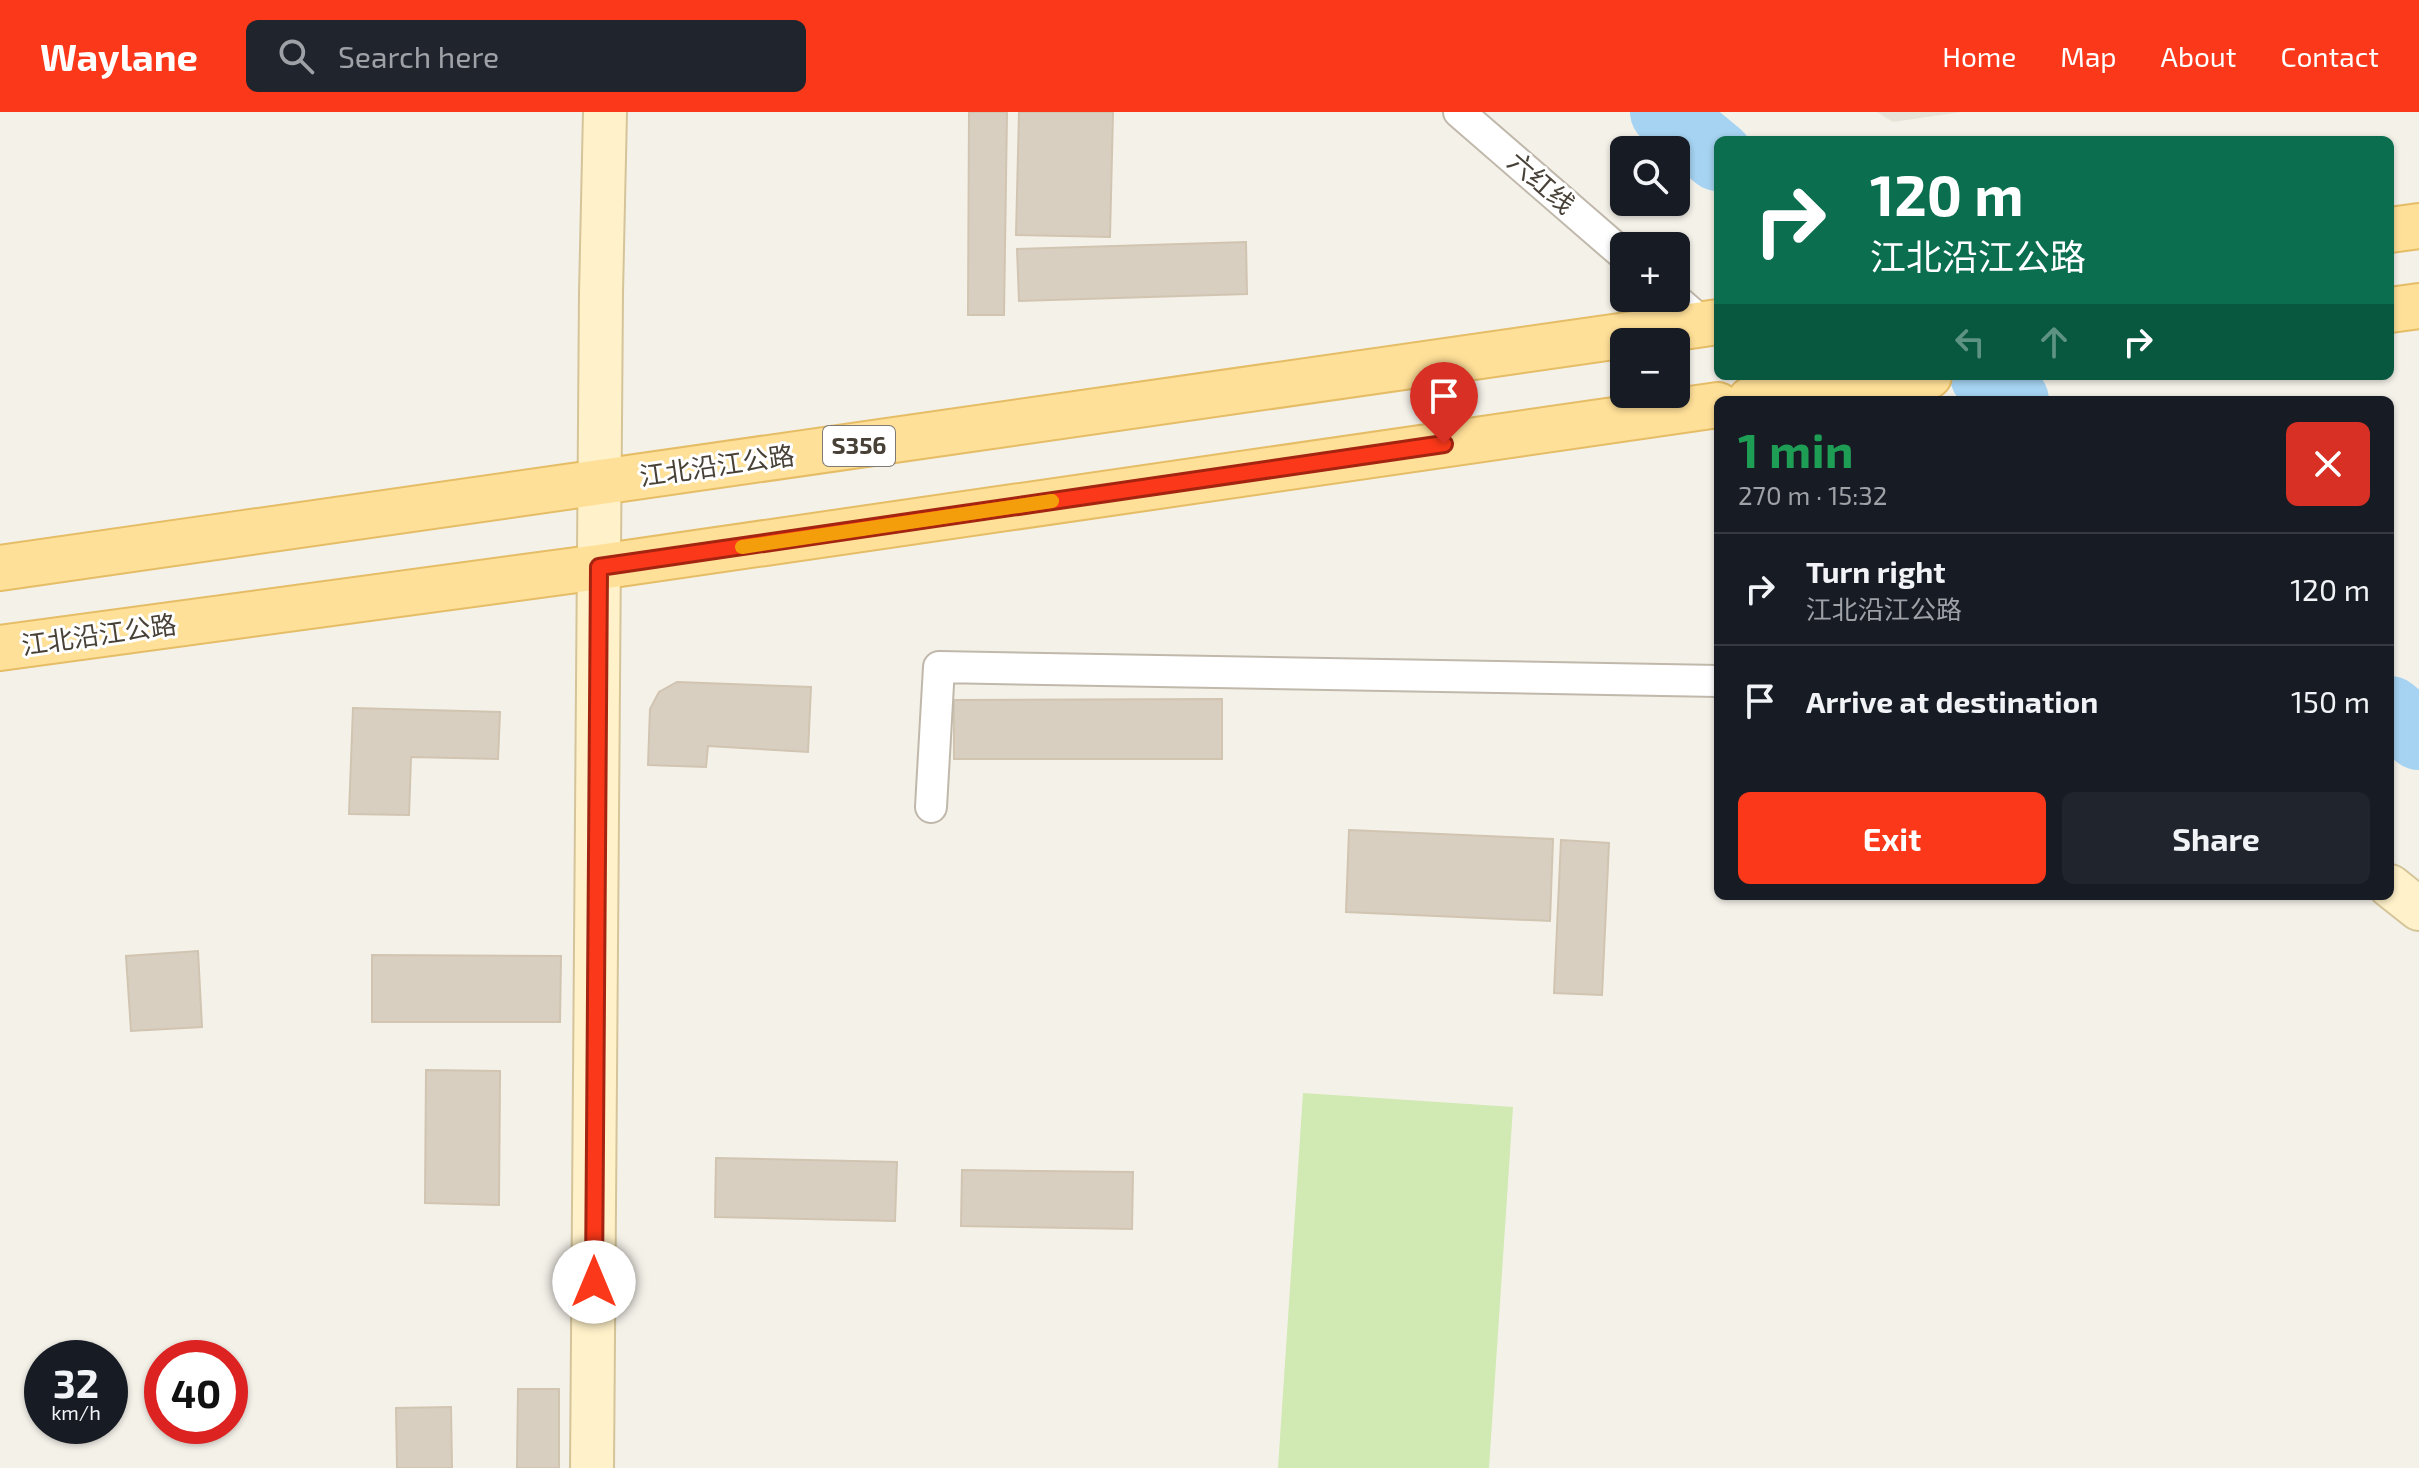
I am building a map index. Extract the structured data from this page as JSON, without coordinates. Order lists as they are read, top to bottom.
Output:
{
  "streets": {
    "main road": ["S356", "江北沿江公路"],
    "street": ["六红线"]
  },
  "page": {
    "header": "Waylane",
    "search": "Search here",
    "nav": [
      "Home",
      "Map",
      "About",
      "Contact"
    ],
    "map_buttons": ["+", "−"],
    "turn": ["120 m", "江北沿江公路"],
    "heading": ["1 min", "270 m · 15:32"],
    "list": [
      {
        "name": "Turn right",
        "note": "江北沿江公路",
        "value": "120 m"
      },
      {
        "name": "Arrive at destination",
        "value": "150 m"
      }
    ],
    "buttons": ["Exit", "Share"],
    "speed": "32 km/h",
    "limit": "40"
  }
}
